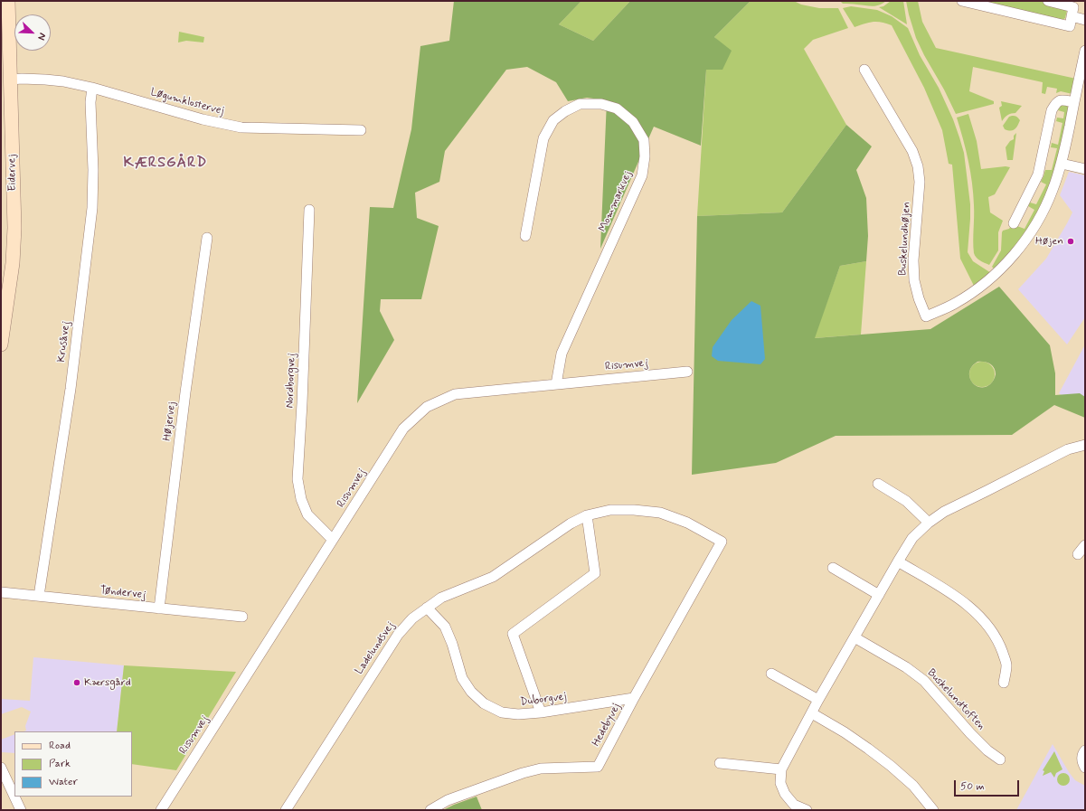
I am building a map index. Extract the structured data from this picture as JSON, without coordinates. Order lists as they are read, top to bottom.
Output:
{
  "streets": {
    "street": [
      "Løgumklostervej",
      "Eidervej",
      "Mommarkvej",
      "Buskelundhøjen",
      "Krusåvej",
      "Risumvej",
      "Nordborgvej",
      "Højervej",
      "Tøndervej",
      "Ladelundsvej",
      "Duborgvej",
      "Buskelundtoften",
      "Hedebyvej"
    ]
  },
  "crossings": [
    ["Løgumklostervej", "Eidervej"],
    ["Løgumklostervej", "Krusåvej"],
    ["Mommarkvej", "Risumvej"],
    ["Krusåvej", "Tøndervej"],
    ["Risumvej", "Nordborgvej"],
    ["Højervej", "Tøndervej"],
    ["Ladelundsvej", "Duborgvej"],
    ["Ladelundsvej", "Hedebyvej"],
    ["Duborgvej", "Hedebyvej"]
  ],
  "districts": ["KÆRSGÅRD"],
  "places": ["Højen", "Kærsgård"],
  "legend": ["Road", "Park", "Water"],
  "scale_bar": "50 m",
  "north": "bottom right"
}
